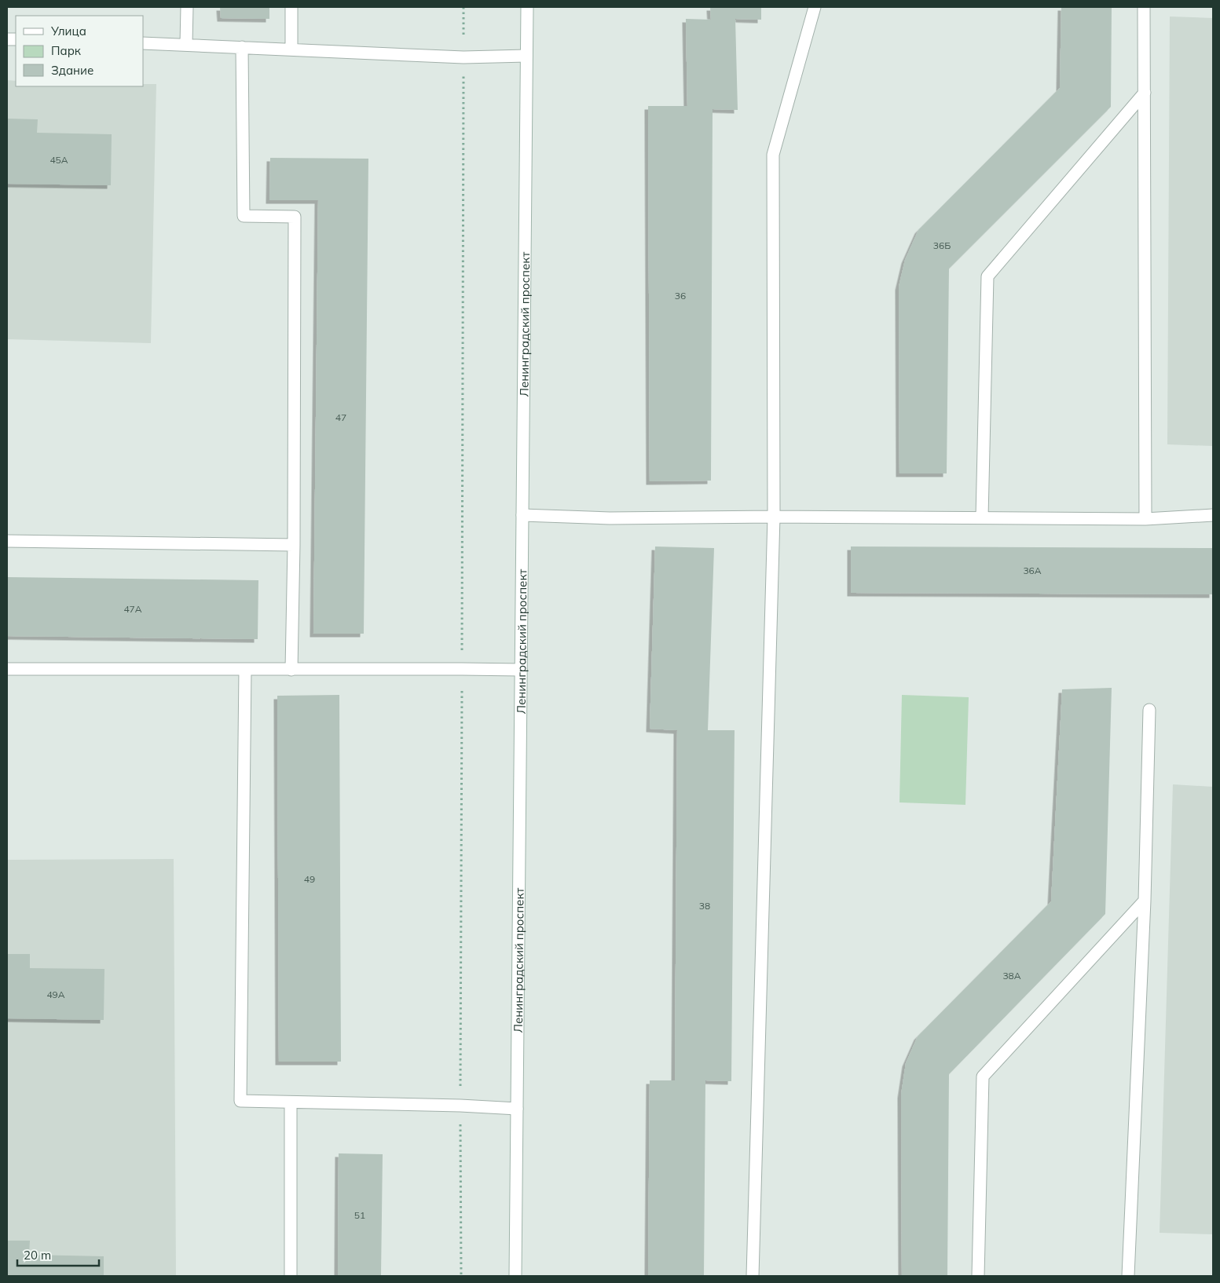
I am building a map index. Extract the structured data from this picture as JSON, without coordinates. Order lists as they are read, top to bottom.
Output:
{
  "streets": {
    "main road": ["Ленинградский проспект"]
  },
  "house_numbers": [
    "45А",
    "36Б",
    "36",
    "47",
    "36А",
    "47А",
    "49",
    "38",
    "38А",
    "49А",
    "51"
  ],
  "legend": ["Улица", "Парк", "Здание"],
  "scale_bar": "20 m"
}
